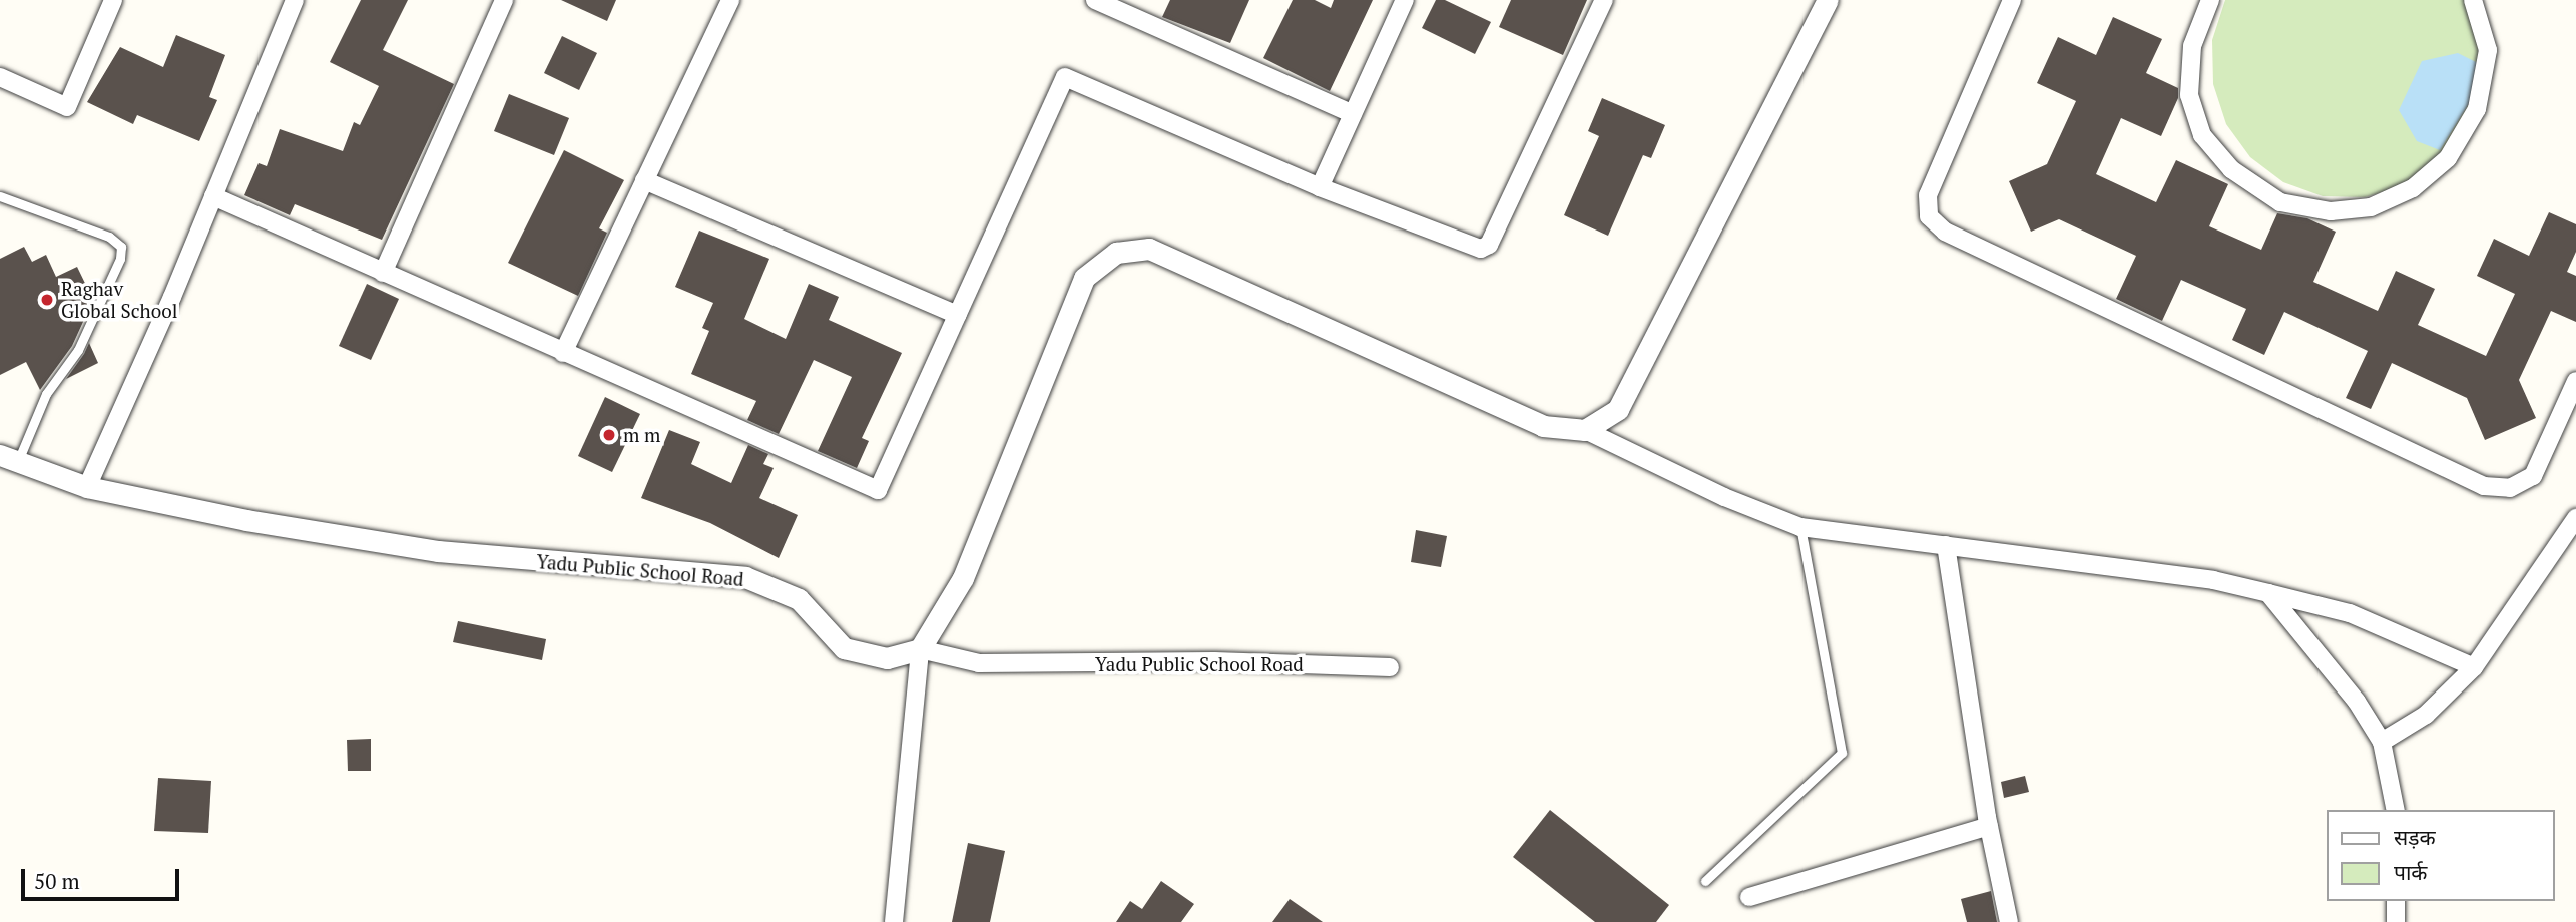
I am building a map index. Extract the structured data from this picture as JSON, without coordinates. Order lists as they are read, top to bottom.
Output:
{
  "streets": {
    "street": ["Yadu Public School Road"]
  },
  "places": ["Raghav Global School", "m m"],
  "legend": ["सड़क", "पार्क"],
  "scale_bar": "50 m"
}
